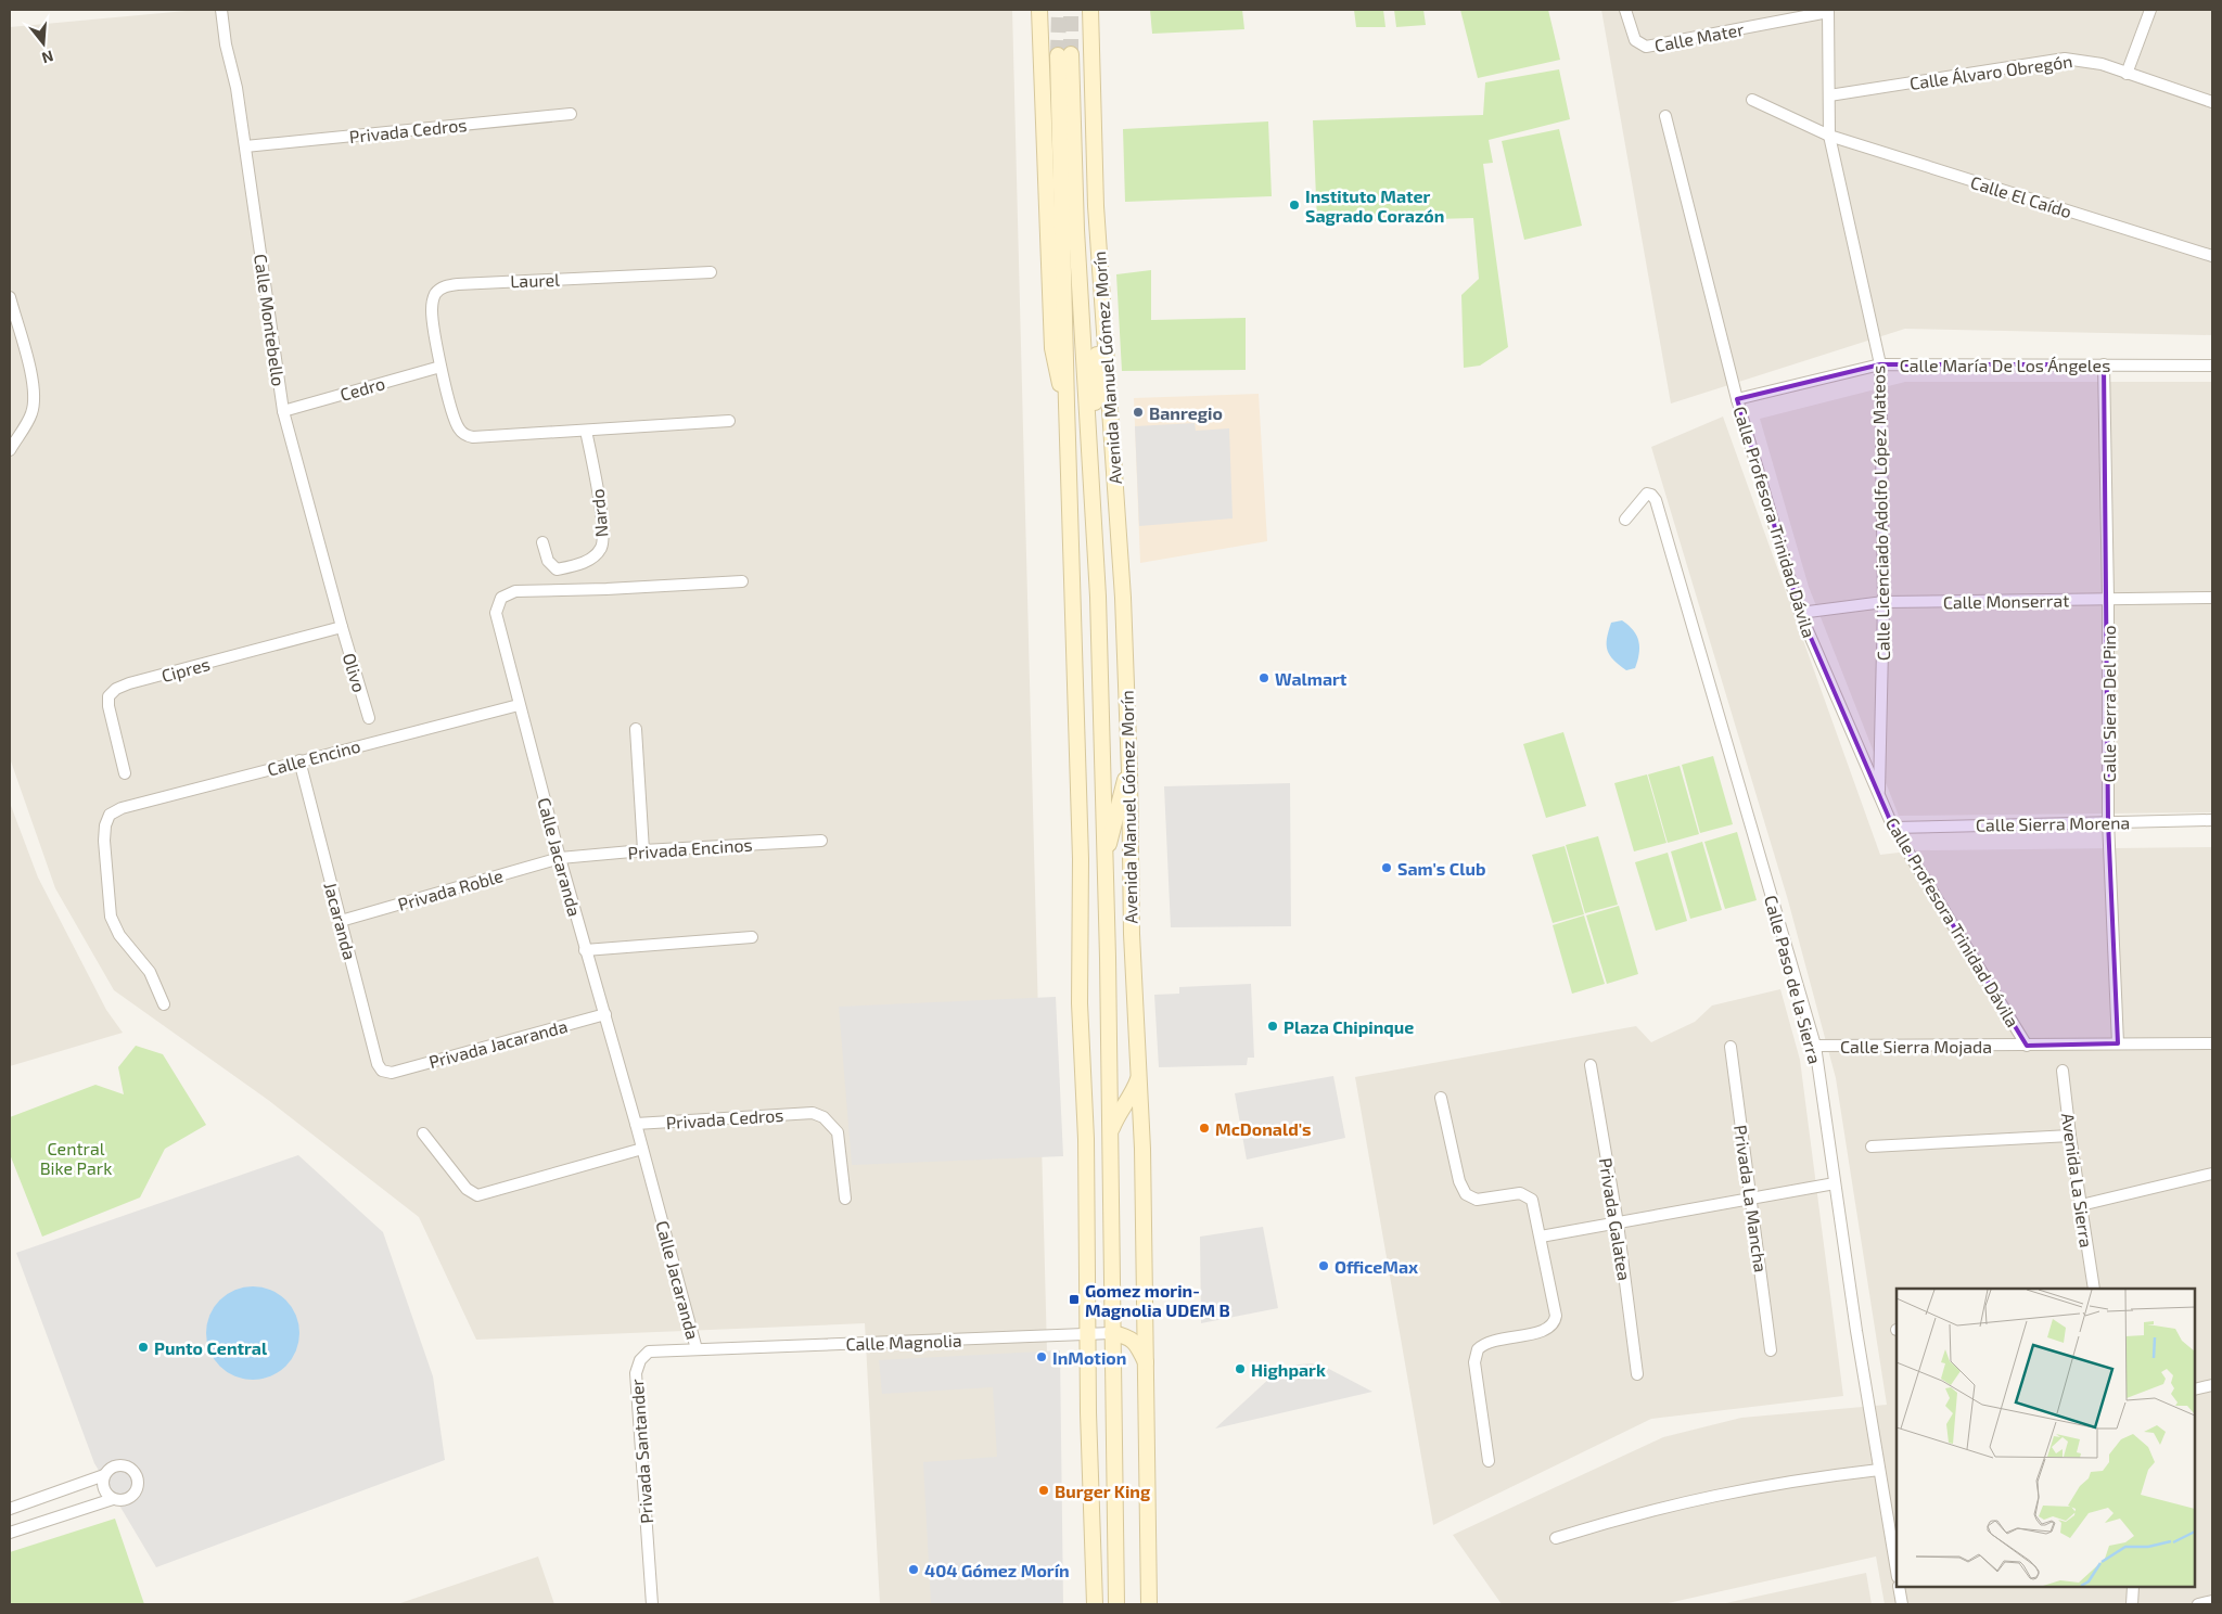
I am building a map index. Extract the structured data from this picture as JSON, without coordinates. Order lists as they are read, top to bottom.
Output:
{
  "streets": {
    "main road": ["Avenida Manuel Gómez Morín"],
    "street": [
      "Calle Mater",
      "Calle Álvaro Obregón",
      "Privada Cedros",
      "Calle El Caído",
      "Laurel",
      "Calle Montebello",
      "Calle María De Los Ángeles",
      "Cedro",
      "Nardo",
      "Calle Licenciado Adolfo López Mateos",
      "Calle Profesora Trinidad Dávila",
      "Calle Monserrat",
      "Cipres",
      "Olivo",
      "Calle Sierra Del Pino",
      "Calle Encino",
      "Calle Sierra Morena",
      "Privada Encinos",
      "Calle Jacaranda",
      "Privada Roble",
      "Jacaranda",
      "Calle Paso de la Sierra",
      "Privada Jacaranda",
      "Calle Sierra Mojada",
      "Avenida La Sierra",
      "Privada La Mancha",
      "Privada Galatea",
      "Calle Magnolia",
      "Privada Santander"
    ]
  },
  "crossings": [
    ["Calle Mater", "Calle Licenciado Adolfo López Mateos"],
    ["Calle Álvaro Obregón", "Calle Licenciado Adolfo López Mateos"],
    ["Privada Cedros", "Calle Montebello"],
    ["Privada Cedros", "Calle Jacaranda"],
    ["Calle El Caído", "Calle Licenciado Adolfo López Mateos"],
    ["Laurel", "Cedro"],
    ["Calle Montebello", "Cedro"],
    ["Calle Montebello", "Cipres"],
    ["Calle Montebello", "Olivo"],
    ["Calle María De Los Ángeles", "Calle Licenciado Adolfo López Mateos"],
    ["Calle María De Los Ángeles", "Calle Profesora Trinidad Dávila"],
    ["Calle María De Los Ángeles", "Calle Sierra Del Pino"],
    ["Avenida Manuel Gómez Morín", "Calle Magnolia"],
    ["Calle Licenciado Adolfo López Mateos", "Calle Profesora Trinidad Dávila"],
    ["Calle Licenciado Adolfo López Mateos", "Calle Monserrat"],
    ["Calle Profesora Trinidad Dávila", "Calle Monserrat"],
    ["Calle Profesora Trinidad Dávila", "Calle Sierra Morena"],
    ["Calle Profesora Trinidad Dávila", "Calle Sierra Mojada"],
    ["Calle Monserrat", "Calle Sierra Del Pino"],
    ["Cipres", "Olivo"],
    ["Calle Sierra Del Pino", "Calle Sierra Morena"],
    ["Calle Sierra Del Pino", "Calle Sierra Mojada"],
    ["Calle Encino", "Calle Jacaranda"],
    ["Calle Encino", "Jacaranda"],
    ["Privada Encinos", "Calle Jacaranda"],
    ["Privada Encinos", "Privada Roble"],
    ["Calle Jacaranda", "Privada Roble"],
    ["Calle Jacaranda", "Privada Jacaranda"],
    ["Calle Jacaranda", "Calle Magnolia"],
    ["Calle Jacaranda", "Privada Santander"],
    ["Privada Roble", "Jacaranda"],
    ["Jacaranda", "Privada Jacaranda"],
    ["Calle Paso de la Sierra", "Calle Sierra Mojada"],
    ["Calle Magnolia", "Privada Santander"]
  ],
  "parks": ["Central Bike Park"],
  "places": {
    "other": [
      "Instituto Mater Sagrado Corazón",
      "Banregio",
      "Walmart",
      "Sam's Club",
      "Plaza Chipinque",
      "McDonald's",
      "OfficeMax",
      "Punto Central",
      "InMotion",
      "Highpark",
      "Burger King",
      "404 Gómez Morín"
    ],
    "transit": ["Gomez morin- Magnolia UDEM B"]
  },
  "north": "bottom"
}
